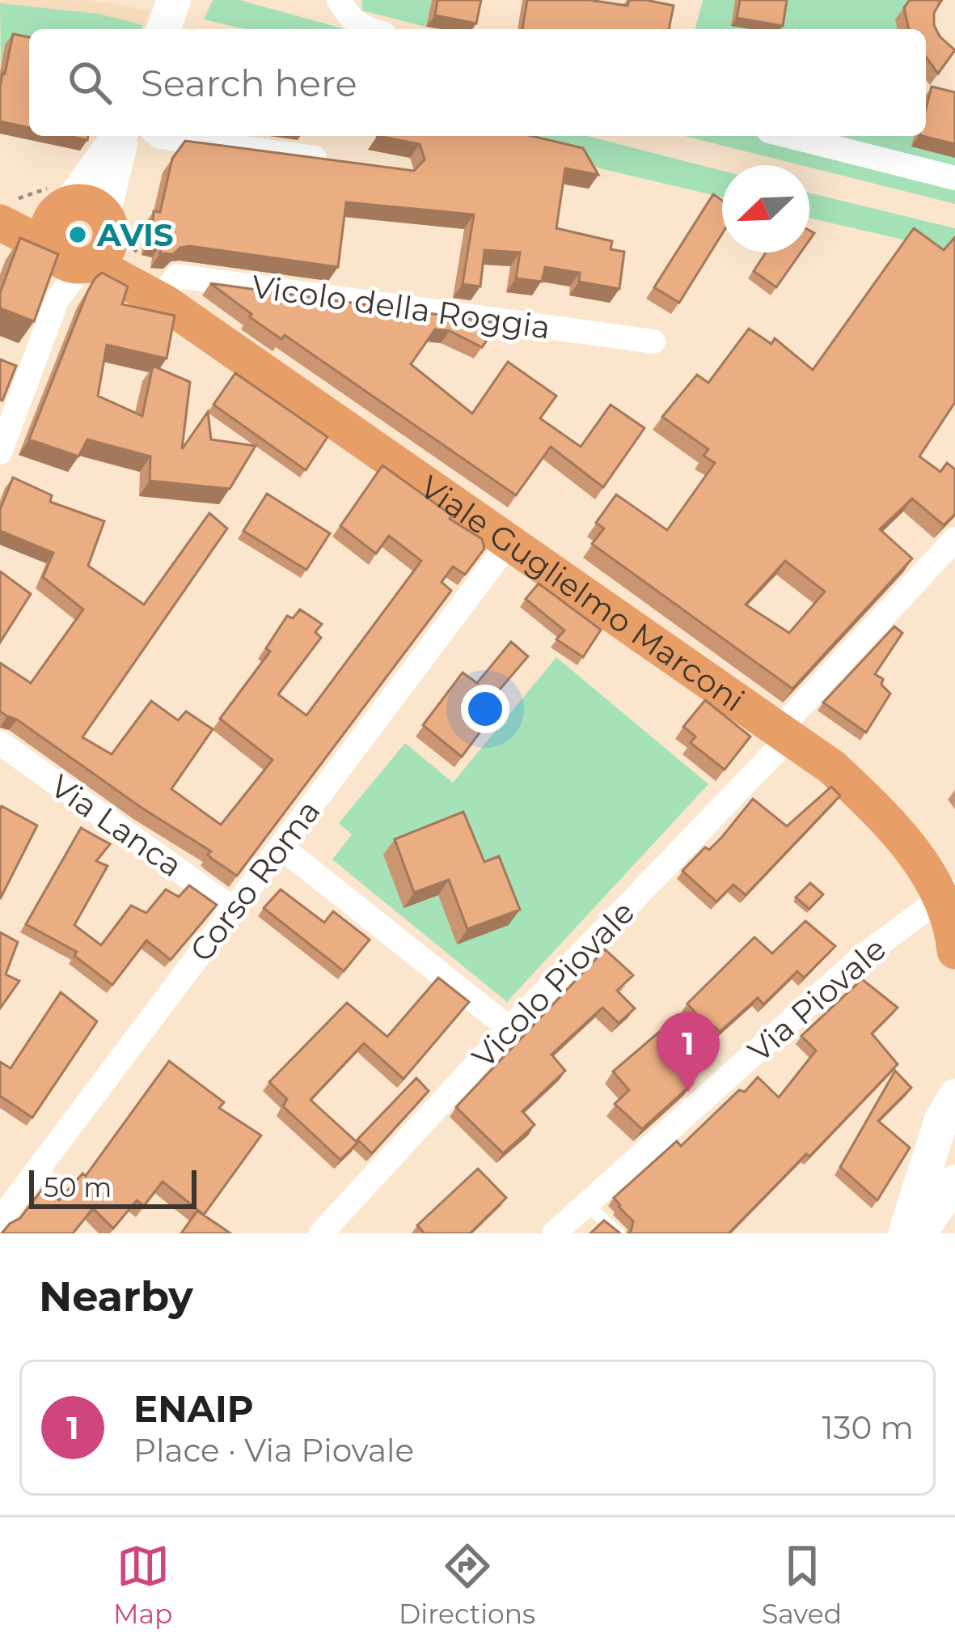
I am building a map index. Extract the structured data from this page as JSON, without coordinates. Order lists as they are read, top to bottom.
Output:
{
  "streets": {
    "main road": ["Viale Guglielmo Marconi"],
    "street": [
      "Vicolo della Roggia",
      "Via Lanca",
      "Corso Roma",
      "Vicolo Piovale",
      "Via Piovale"
    ]
  },
  "crossings": [
    ["Vicolo della Roggia", "Viale Guglielmo Marconi"],
    ["Viale Guglielmo Marconi", "Corso Roma"],
    ["Viale Guglielmo Marconi", "Vicolo Piovale"],
    ["Viale Guglielmo Marconi", "Via Piovale"],
    ["Via Lanca", "Corso Roma"]
  ],
  "places": ["AVIS"],
  "scale_bar": "50 m",
  "north": "bottom left",
  "page": {
    "search": "Search here",
    "pins": "1",
    "scale": "50 m",
    "heading": "Nearby",
    "list": [
      {
        "mark": "1",
        "name": "ENAIP",
        "note": "Place · Via Piovale",
        "value": "130 m"
      }
    ],
    "nav": ["Map", "Directions", "Saved"]
  }
}
